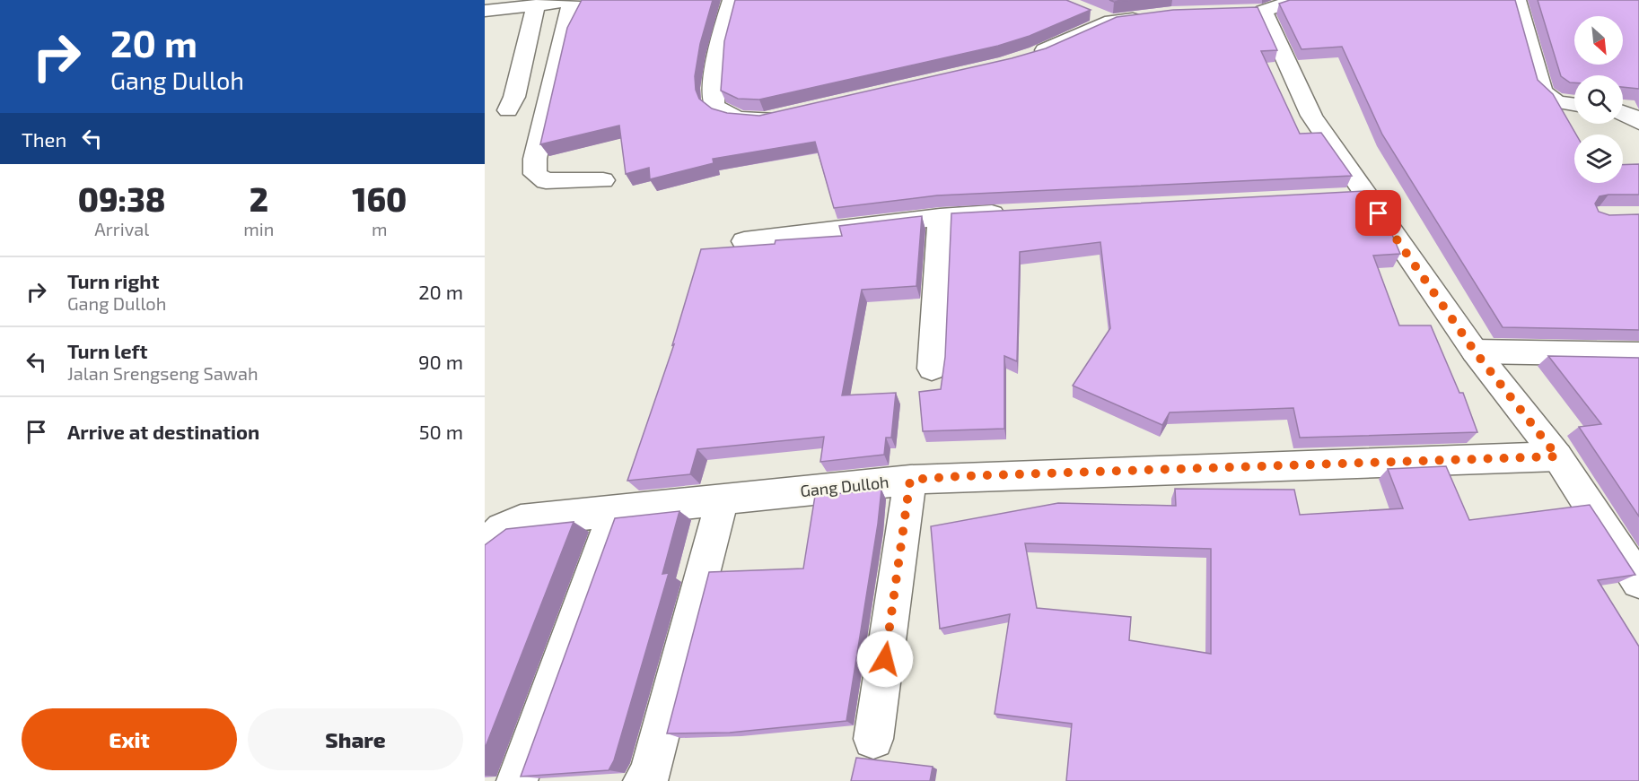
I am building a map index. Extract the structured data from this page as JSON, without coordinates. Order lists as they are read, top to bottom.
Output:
{
  "streets": {
    "street": ["Gang Dulloh"]
  },
  "north": "bottom right",
  "page": {
    "turn": ["20 m", "Gang Dulloh"],
    "then": "Then",
    "eta": [
      "09:38",
      "Arrival",
      "2",
      "min",
      "160",
      "m"
    ],
    "list": [
      {
        "name": "Turn right",
        "note": "Gang Dulloh",
        "value": "20 m"
      },
      {
        "name": "Turn left",
        "note": "Jalan Srengseng Sawah",
        "value": "90 m"
      },
      {
        "name": "Arrive at destination",
        "value": "50 m"
      }
    ],
    "buttons": ["Exit", "Share"]
  }
}
